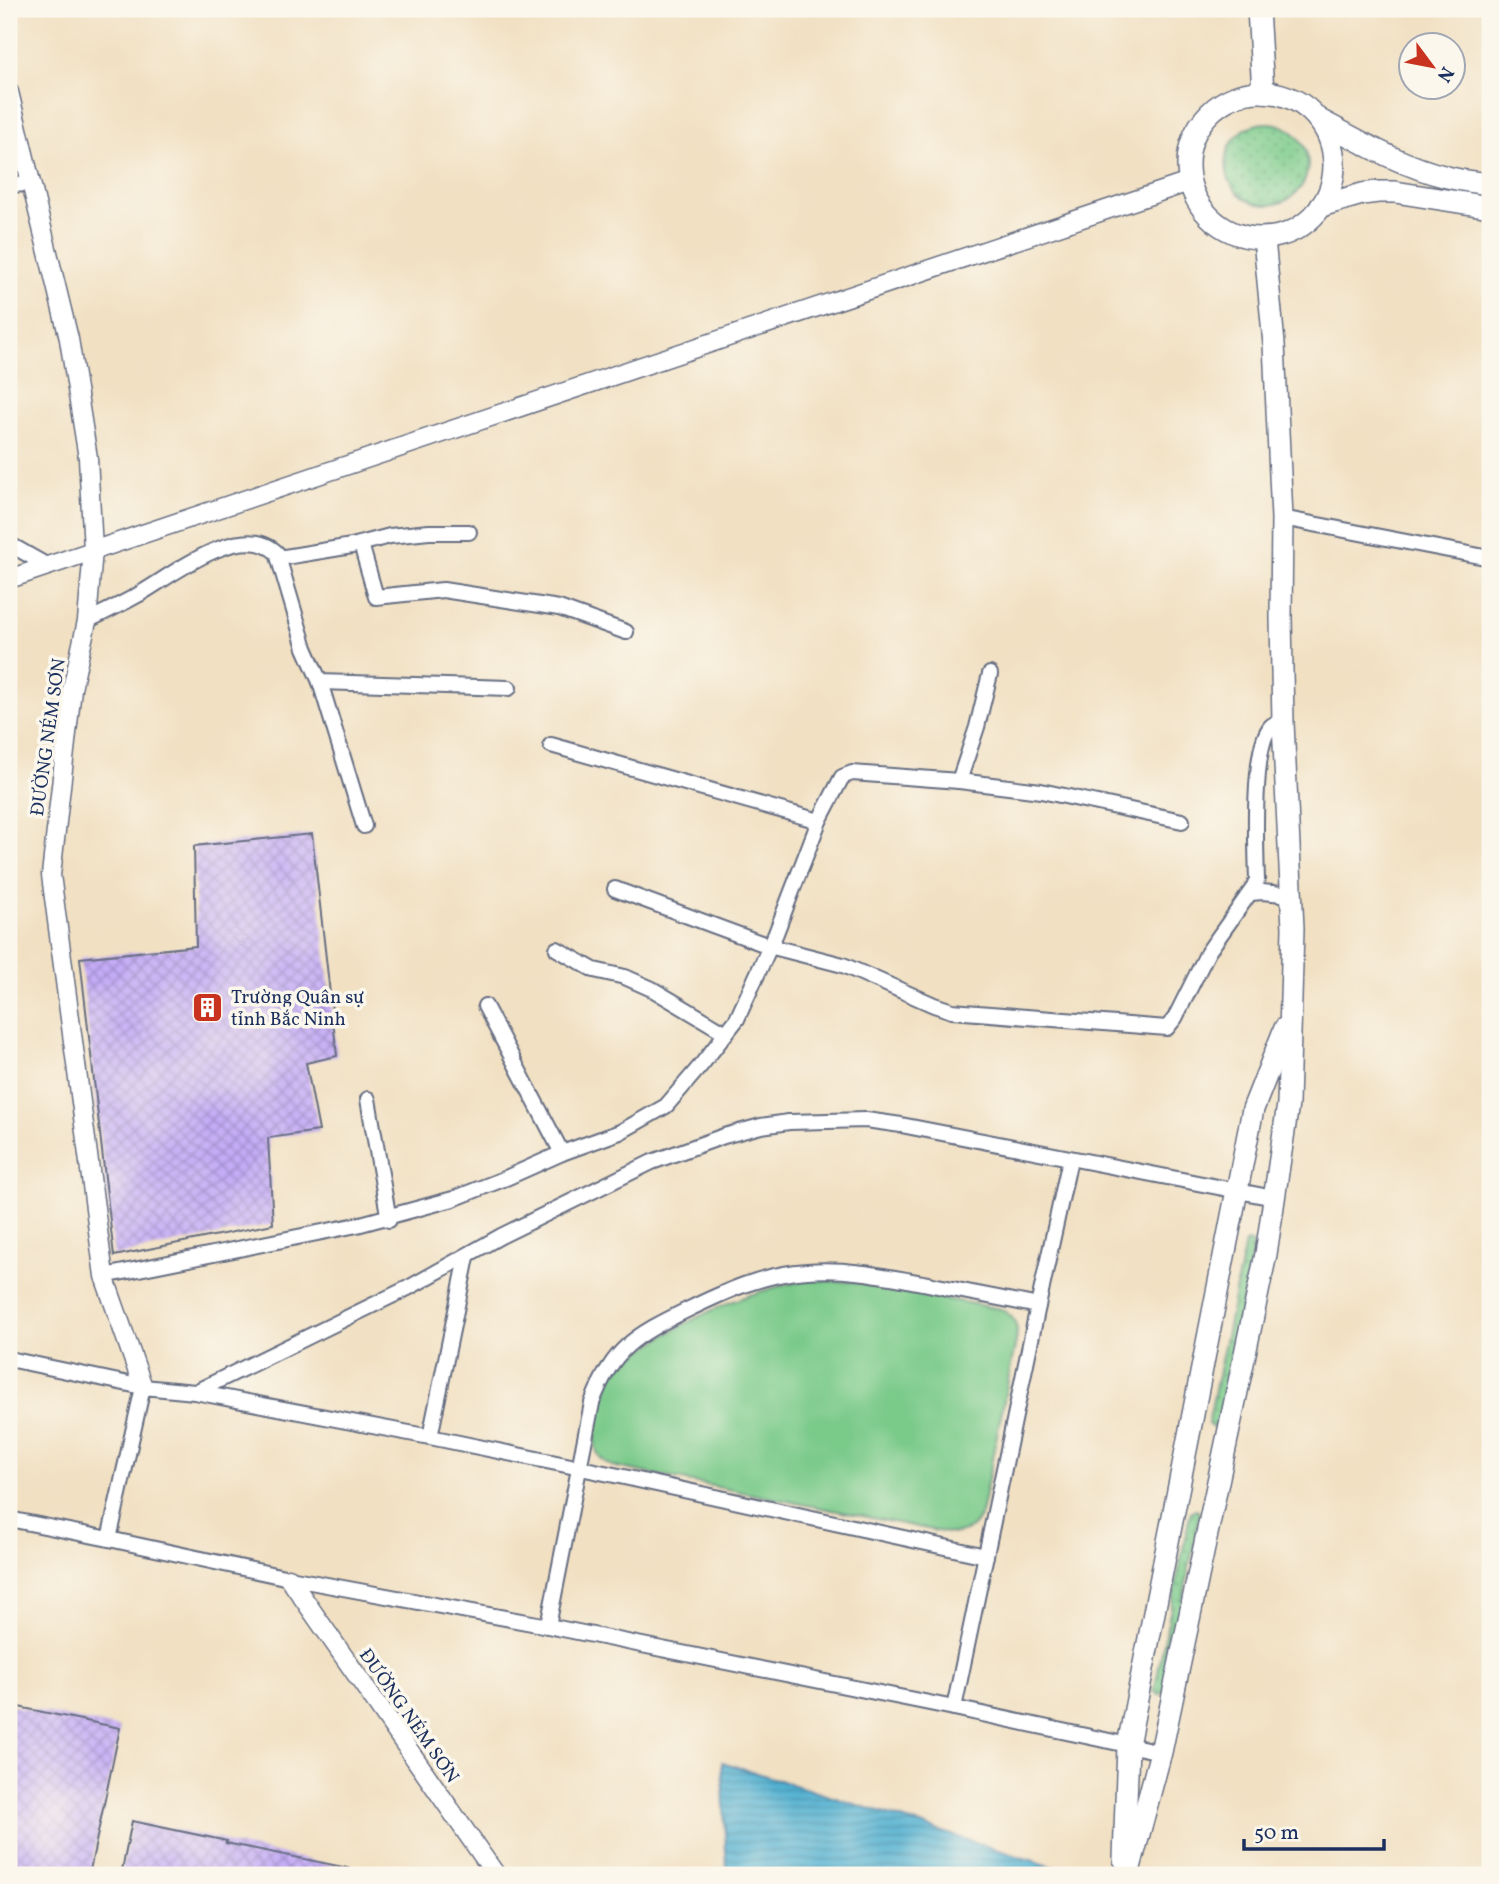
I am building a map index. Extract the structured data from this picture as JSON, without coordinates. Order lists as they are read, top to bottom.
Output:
{
  "streets": {
    "street": ["ĐƯỜNG NÉM SƠN"]
  },
  "places": {
    "building": ["Trường Quân sự tỉnh Bắc Ninh"]
  },
  "scale_bar": "50 m",
  "north": "bottom right"
}
